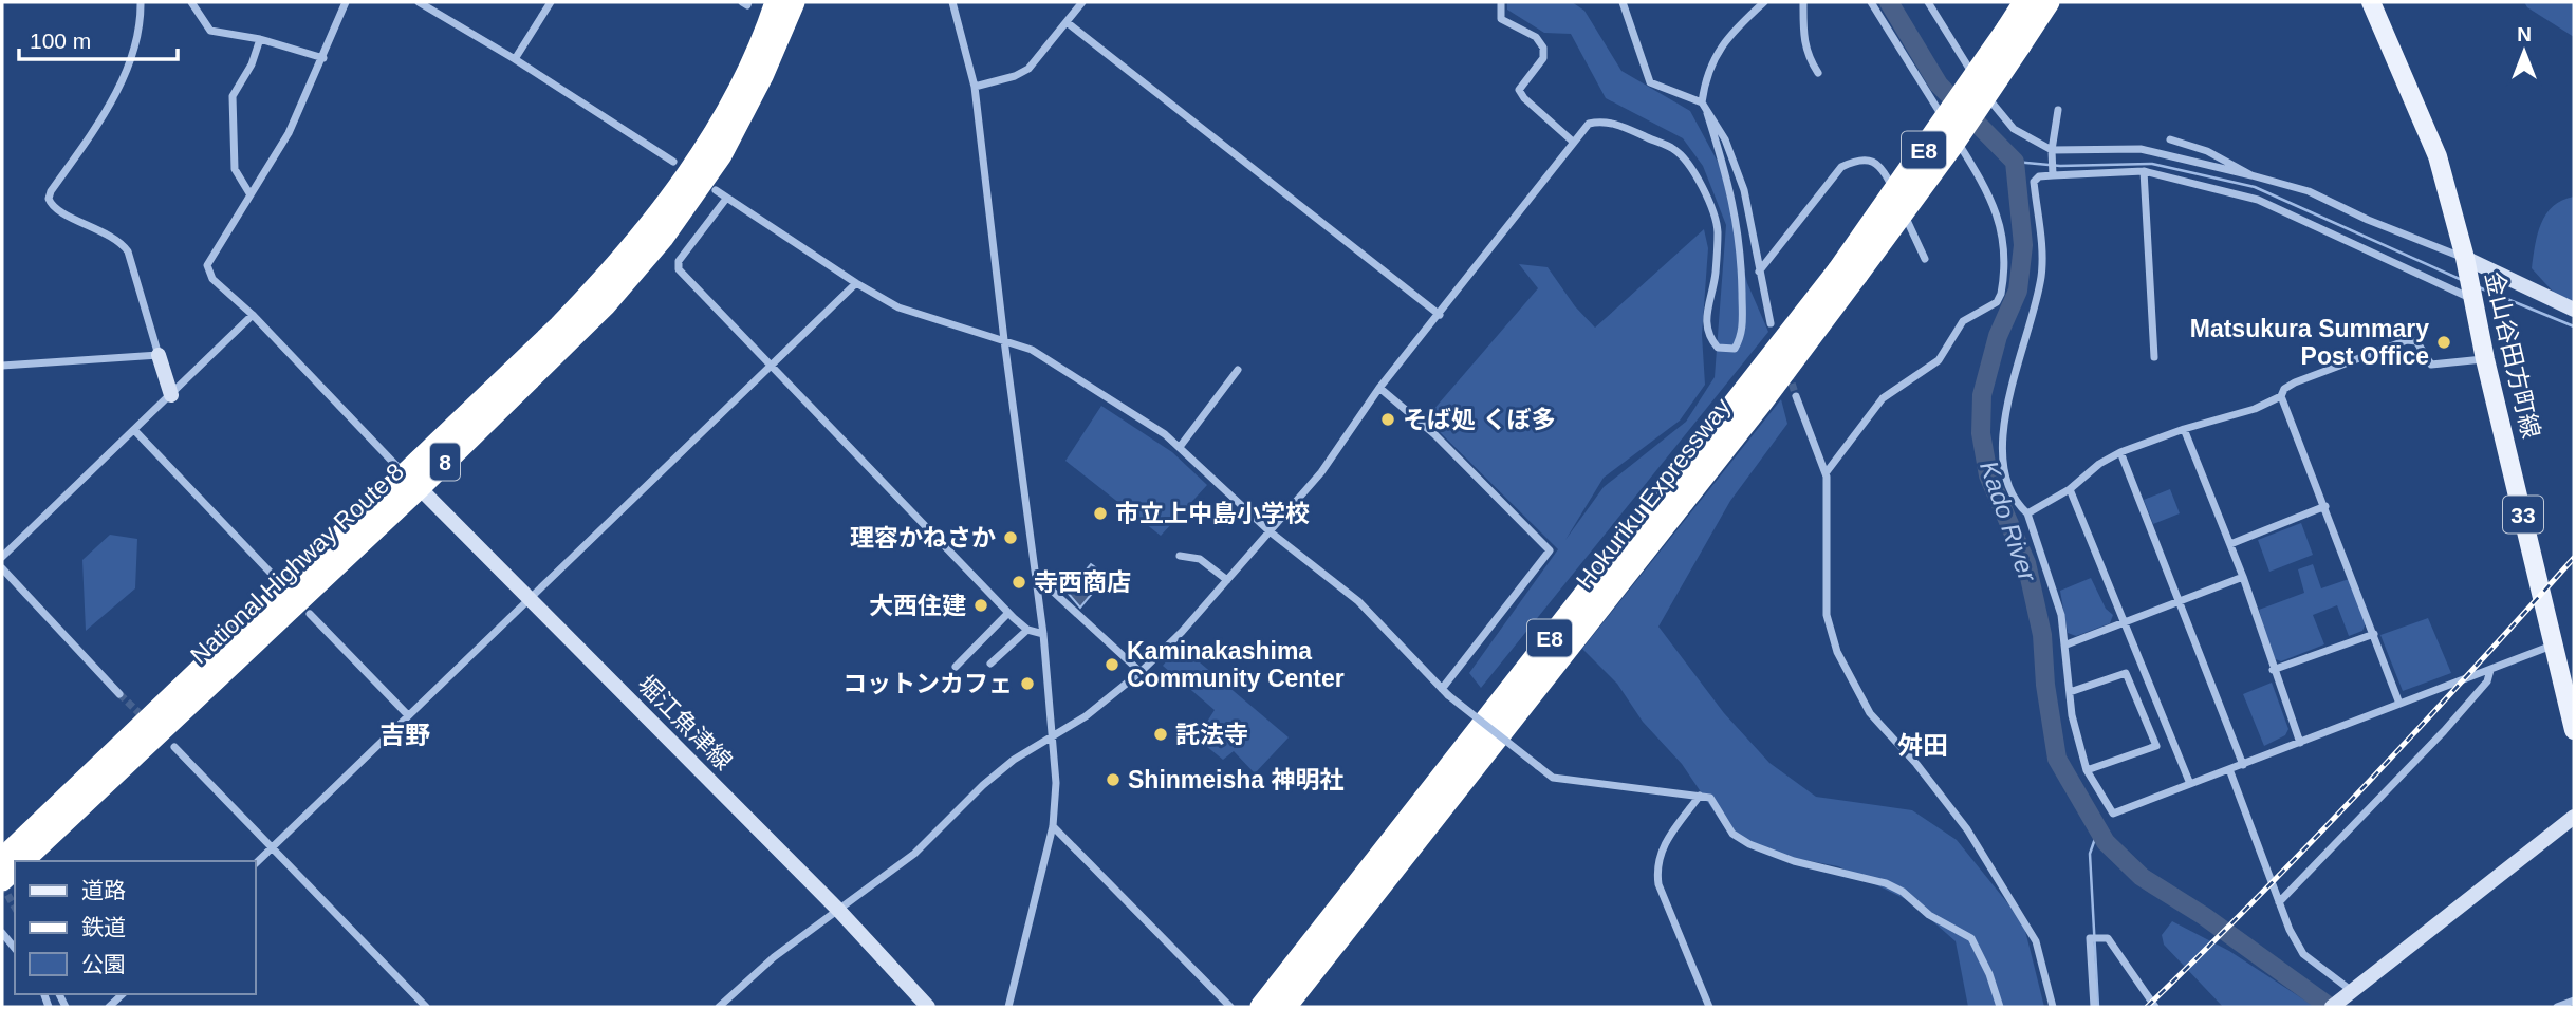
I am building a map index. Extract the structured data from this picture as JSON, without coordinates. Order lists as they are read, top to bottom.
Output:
{
  "streets": {
    "highway": [
      "E8",
      "8",
      "Hokuriku Expressway",
      "National Highway Route 8"
    ],
    "main road": ["金山谷田方町線", "33", "堀江魚津線"]
  },
  "crossings": [
    ["National Highway Route 8", "堀江魚津線"]
  ],
  "districts": ["吉野", "舛田"],
  "water": ["Kado River"],
  "places": [
    "Matsukura Summary Post Office",
    "そば処 くぼ多",
    "市立上中島小学校",
    "理容かねさか",
    "寺西商店",
    "大西住建",
    "Kaminakashima Community Center",
    "コットンカフェ",
    "託法寺",
    "Shinmeisha 神明社"
  ],
  "legend": ["道路", "鉄道", "公園"],
  "scale_bar": "100 m",
  "north": "top"
}
